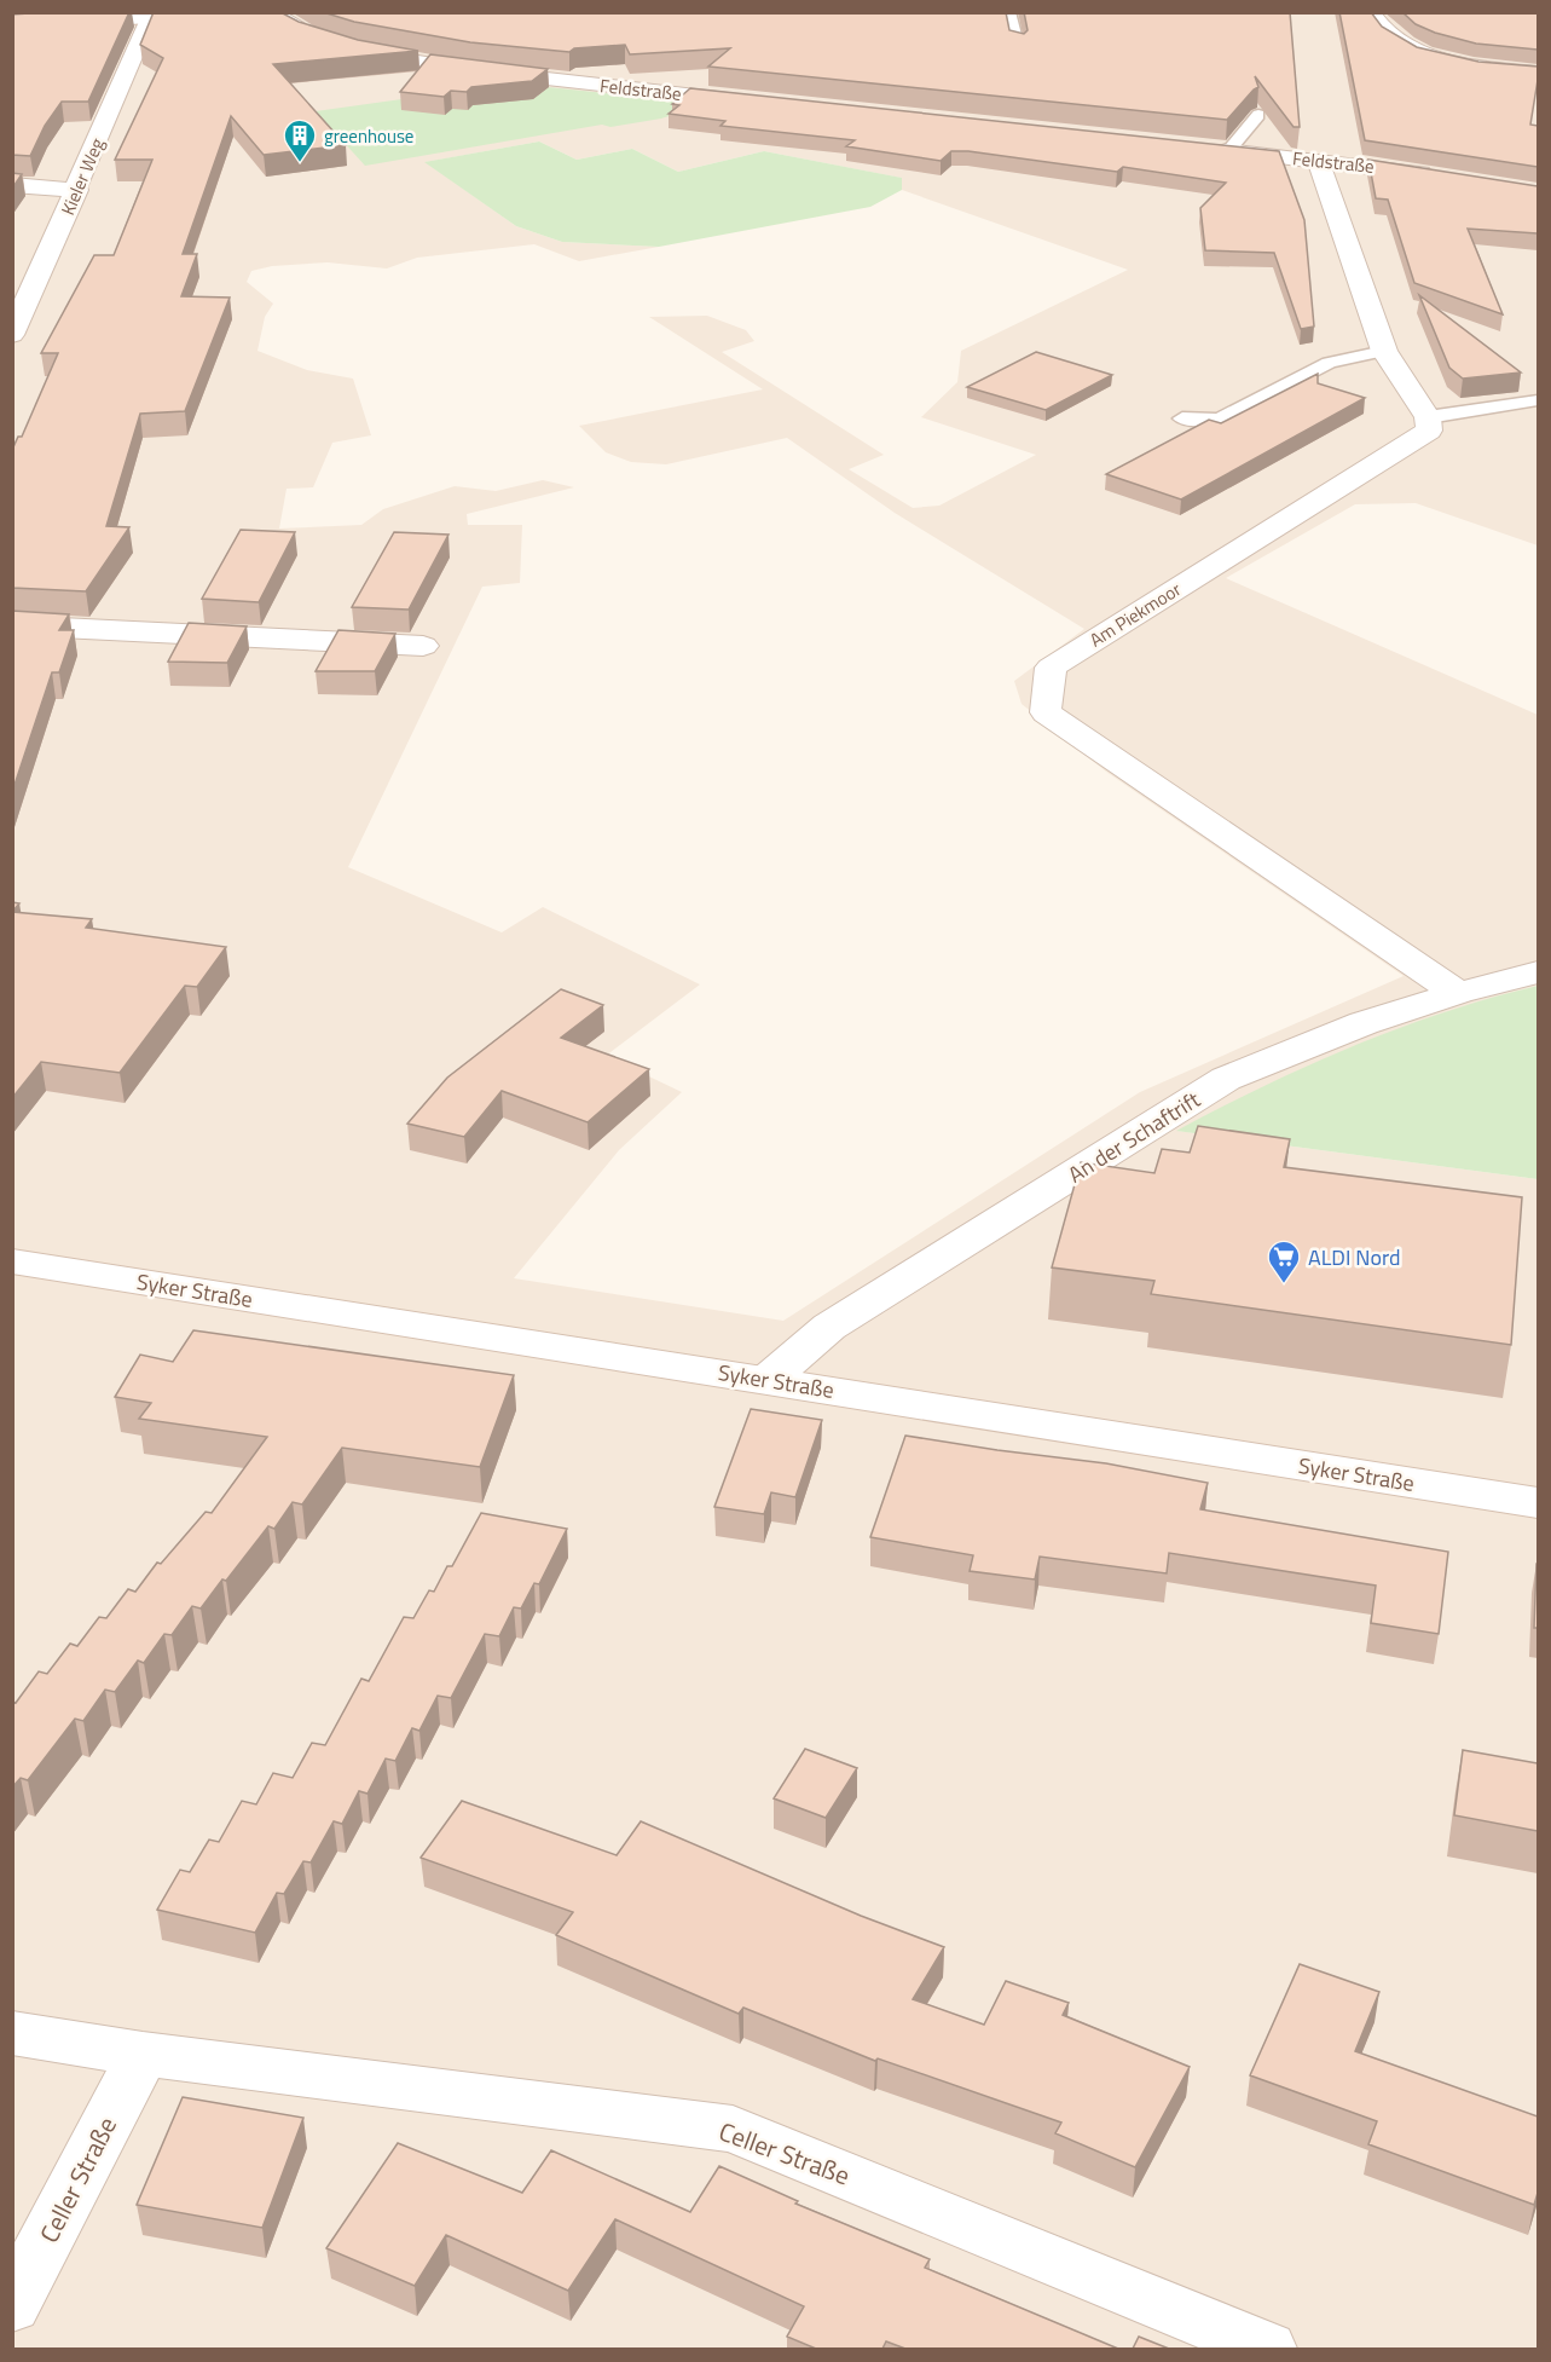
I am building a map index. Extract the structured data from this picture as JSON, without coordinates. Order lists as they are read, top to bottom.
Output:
{
  "streets": {
    "street": [
      "Feldstraße",
      "Kieler Weg",
      "Am Piekmoor",
      "An der Schaftrift",
      "Syker Straße",
      "Celler Straße"
    ]
  },
  "crossings": [
    ["Am Piekmoor", "An der Schaftrift"],
    ["An der Schaftrift", "Syker Straße"]
  ],
  "places": {
    "building": ["greenhouse"],
    "supermarket": ["ALDI Nord"]
  }
}
